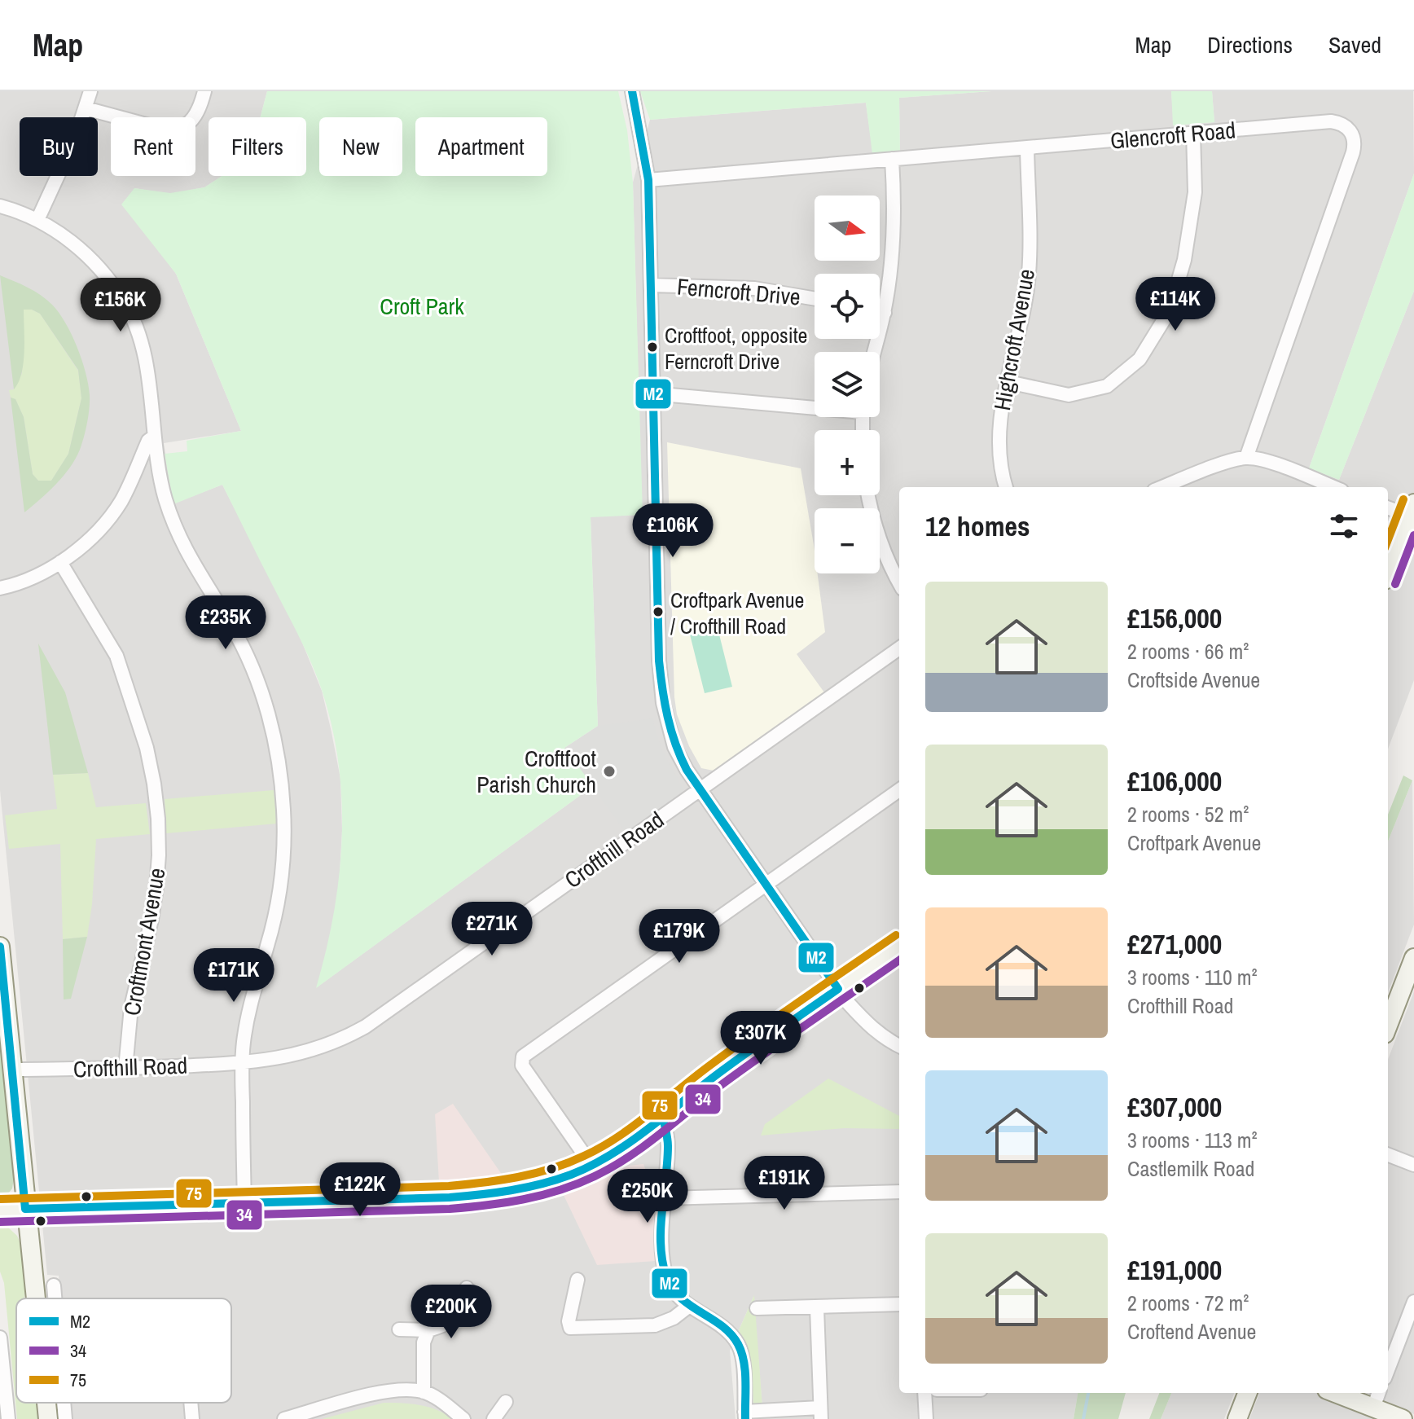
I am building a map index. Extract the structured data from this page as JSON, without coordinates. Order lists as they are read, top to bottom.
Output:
{
  "streets": {
    "street": [
      "Glencroft Road",
      "Ferncroft Drive",
      "Highcroft Avenue",
      "Crofthill Road",
      "Croftmont Avenue"
    ]
  },
  "crossings": [
    ["Glencroft Road", "Highcroft Avenue"],
    ["Crofthill Road", "Croftmont Avenue"]
  ],
  "parks": ["Croft Park"],
  "places": ["Croftfoot, opposite Ferncroft Drive", "Croftpark Avenue / Crofthill Road", "Croftfoot Parish Church"],
  "lines": ["transit line M2", "transit line 75", "transit line 34"],
  "legend": ["M2", "34", "75"],
  "north": "right",
  "page": {
    "header": "Map",
    "nav": ["Map", "Directions", "Saved"],
    "chip": [
      "Buy",
      "Rent",
      "Filters",
      "New",
      "Apartment"
    ],
    "map_buttons": ["+", "−"],
    "price": [
      "£114K",
      "£156K",
      "£106K",
      "£235K",
      "£271K",
      "£179K",
      "£171K",
      "£307K",
      "£191K",
      "£122K",
      "£250K",
      "£200K"
    ],
    "heading": "12 homes",
    "list": [
      {
        "name": "£156,000",
        "note": "2 rooms · 66 m² · Croftside Avenue"
      },
      {
        "name": "£106,000",
        "note": "2 rooms · 52 m² · Croftpark Avenue"
      },
      {
        "name": "£271,000",
        "note": "3 rooms · 110 m² · Crofthill Road"
      },
      {
        "name": "£307,000",
        "note": "3 rooms · 113 m² · Castlemilk Road"
      },
      {
        "name": "£191,000",
        "note": "2 rooms · 72 m² · Croftend Avenue"
      }
    ]
  }
}
